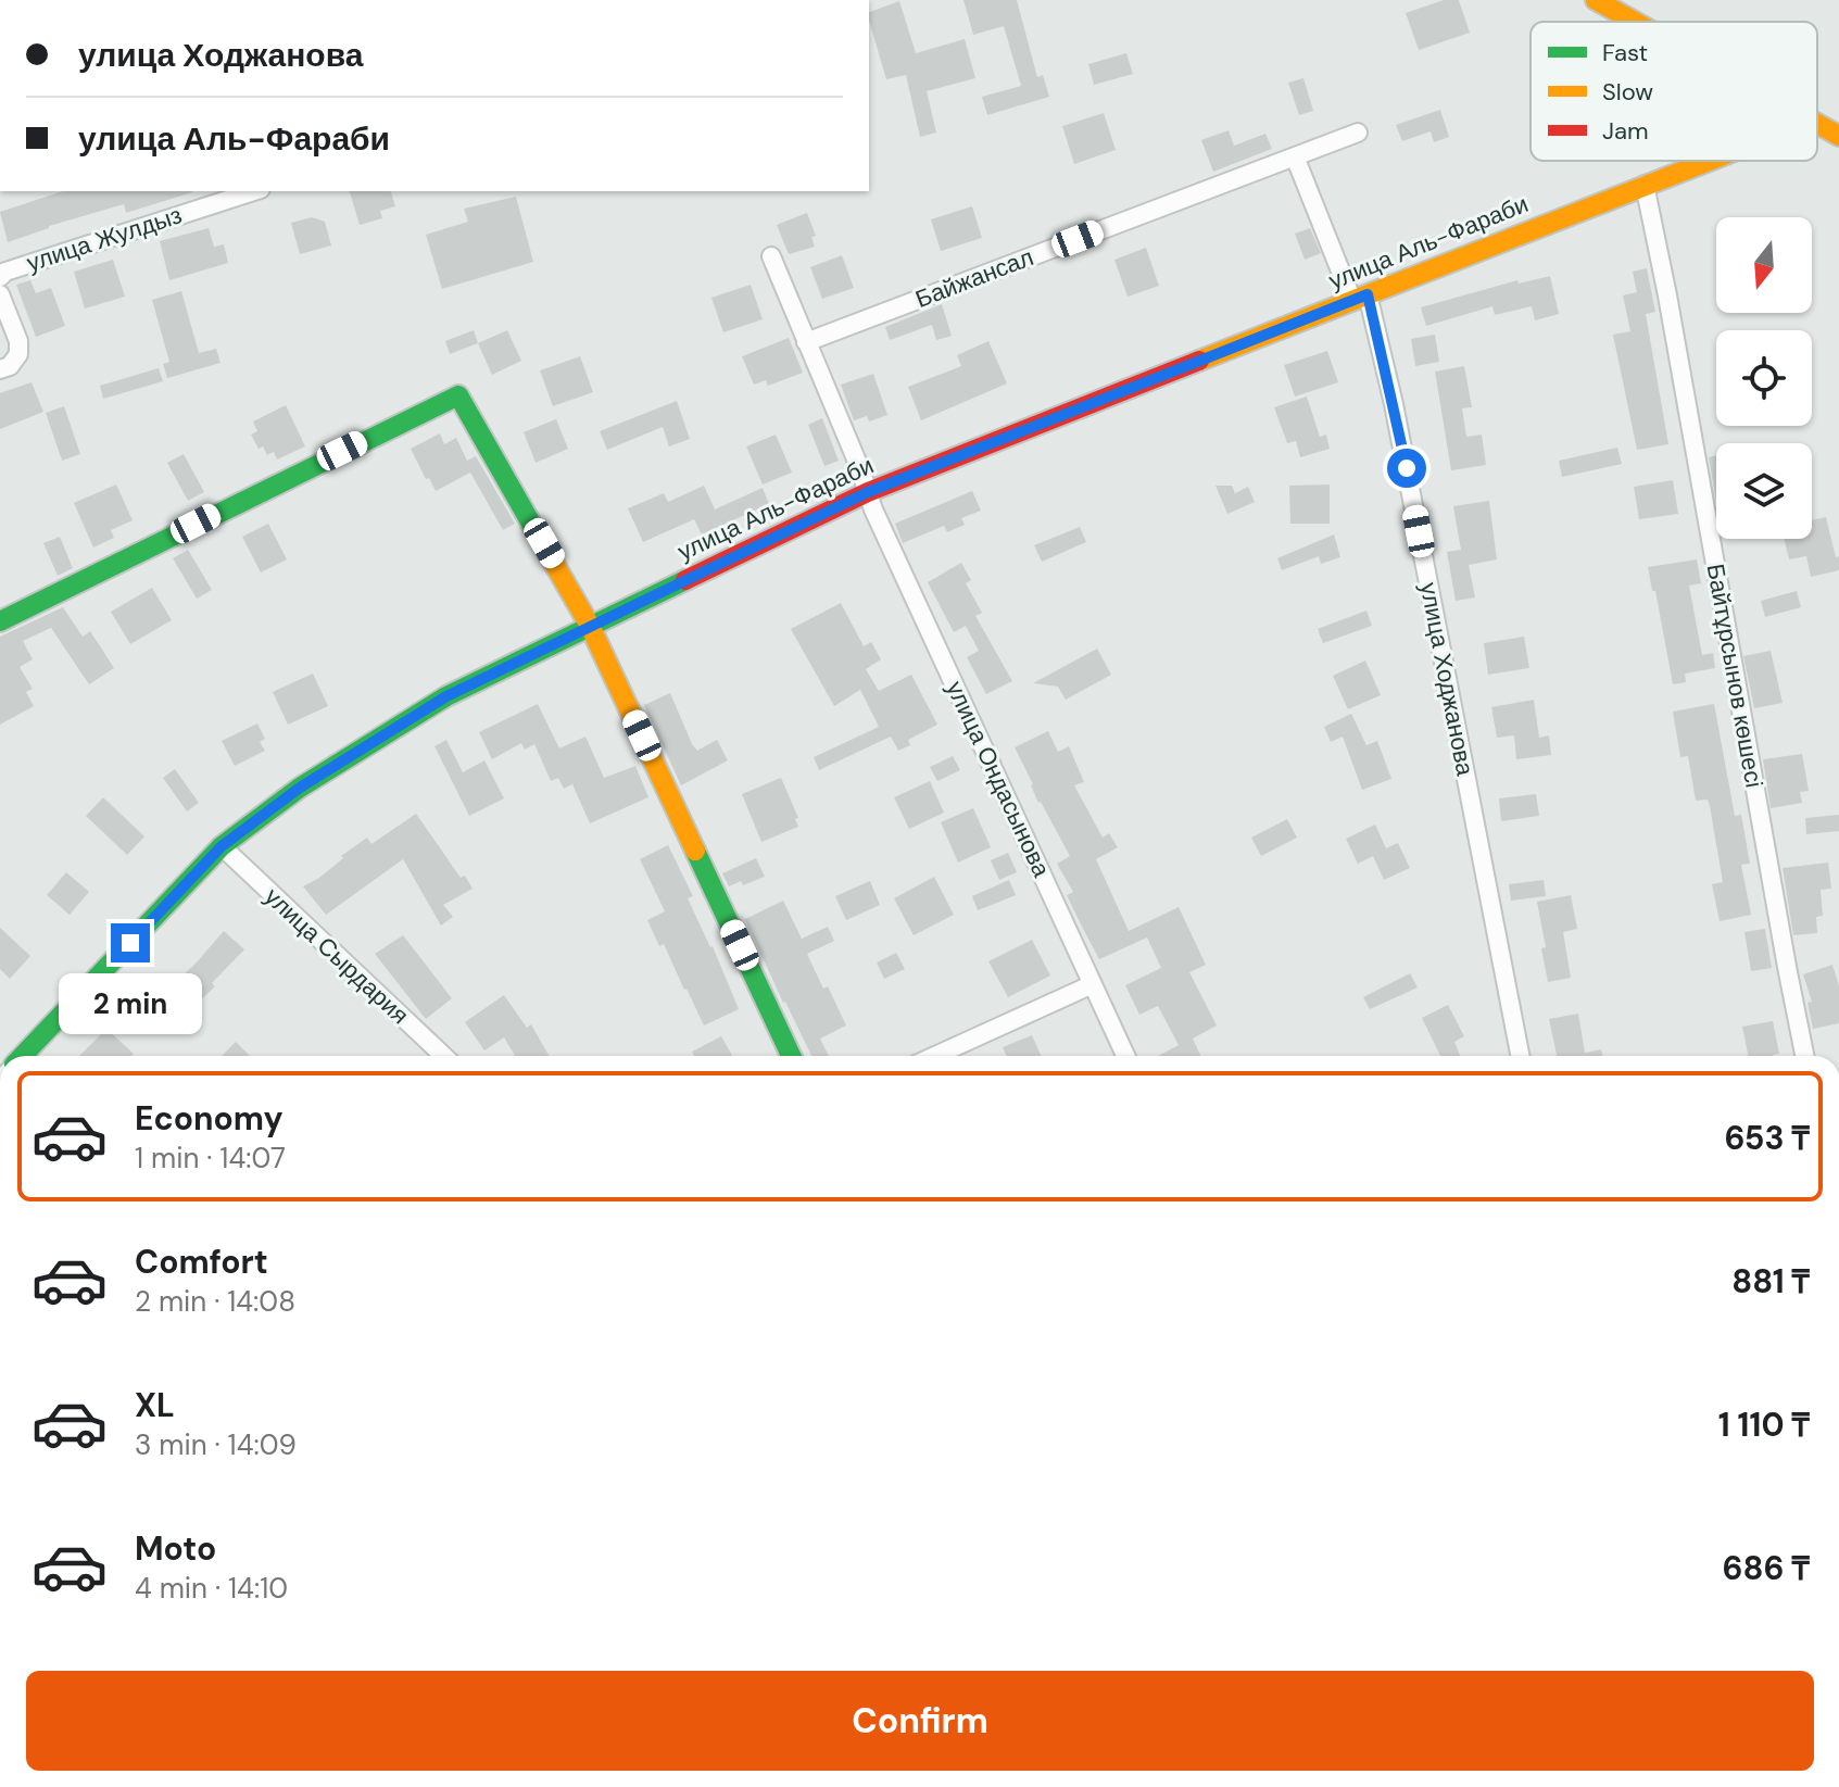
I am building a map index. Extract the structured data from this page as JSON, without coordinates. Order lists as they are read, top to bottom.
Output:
{
  "streets": {
    "street": [
      "улица Жулдыз",
      "улица Аль-Фараби",
      "Байжансал",
      "Байтұрсынов көшесі",
      "улица Ходжанова",
      "улица Ондасынова",
      "улица Сырдария"
    ]
  },
  "crossings": [
    ["улица Аль-Фараби", "Байтұрсынов көшесі"],
    ["улица Аль-Фараби", "улица Ходжанова"],
    ["улица Аль-Фараби", "улица Ондасынова"],
    ["улица Аль-Фараби", "улица Сырдария"]
  ],
  "legend": ["Fast", "Slow", "Jam"],
  "north": "bottom",
  "page": {
    "banner": ["улица Ходжанова", "улица Аль-Фараби"],
    "bubble": "2 min",
    "list": [
      {
        "name": "Economy",
        "note": "1 min · 14:07",
        "value": "653 ₸"
      },
      {
        "name": "Comfort",
        "note": "2 min · 14:08",
        "value": "881 ₸"
      },
      {
        "name": "XL",
        "note": "3 min · 14:09",
        "value": "1 110 ₸"
      },
      {
        "name": "Moto",
        "note": "4 min · 14:10",
        "value": "686 ₸"
      }
    ],
    "buttons": "Confirm"
  }
}
